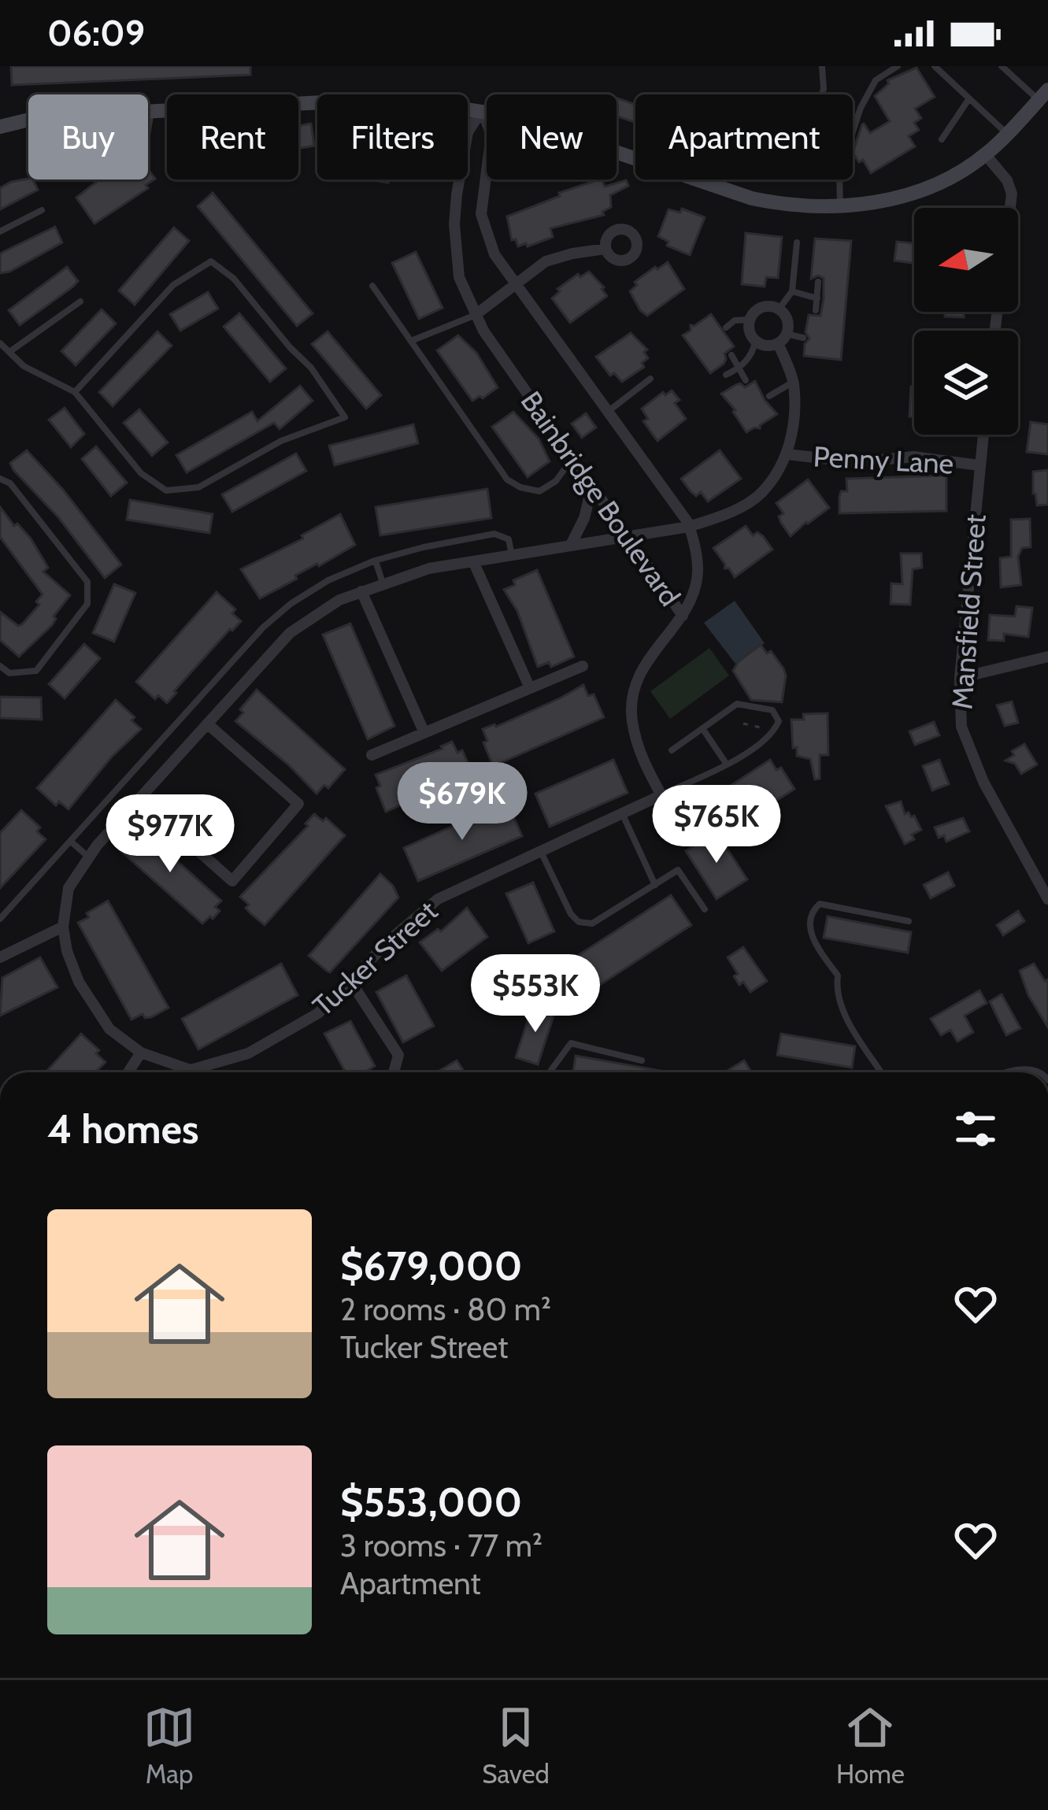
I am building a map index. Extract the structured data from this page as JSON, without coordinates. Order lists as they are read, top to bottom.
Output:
{
  "streets": {
    "street": [
      "Penny Lane",
      "Bainbridge Boulevard",
      "Mansfield Street",
      "Tucker Street"
    ]
  },
  "crossings": [
    ["Penny Lane", "Bainbridge Boulevard"],
    ["Penny Lane", "Mansfield Street"],
    ["Penny Lane", "Tucker Street"],
    ["Bainbridge Boulevard", "Tucker Street"]
  ],
  "north": "left",
  "page": {
    "status": "06:09",
    "chip": [
      "Buy",
      "Rent",
      "Filters",
      "New",
      "Apartment"
    ],
    "price": [
      "$679K",
      "$765K",
      "$977K",
      "$553K"
    ],
    "heading": "4 homes",
    "list": [
      {
        "name": "$679,000",
        "note": "2 rooms · 80 m² · Tucker Street"
      },
      {
        "name": "$553,000",
        "note": "3 rooms · 77 m² · Apartment"
      }
    ],
    "tabs": ["Map", "Saved", "Home"]
  }
}
